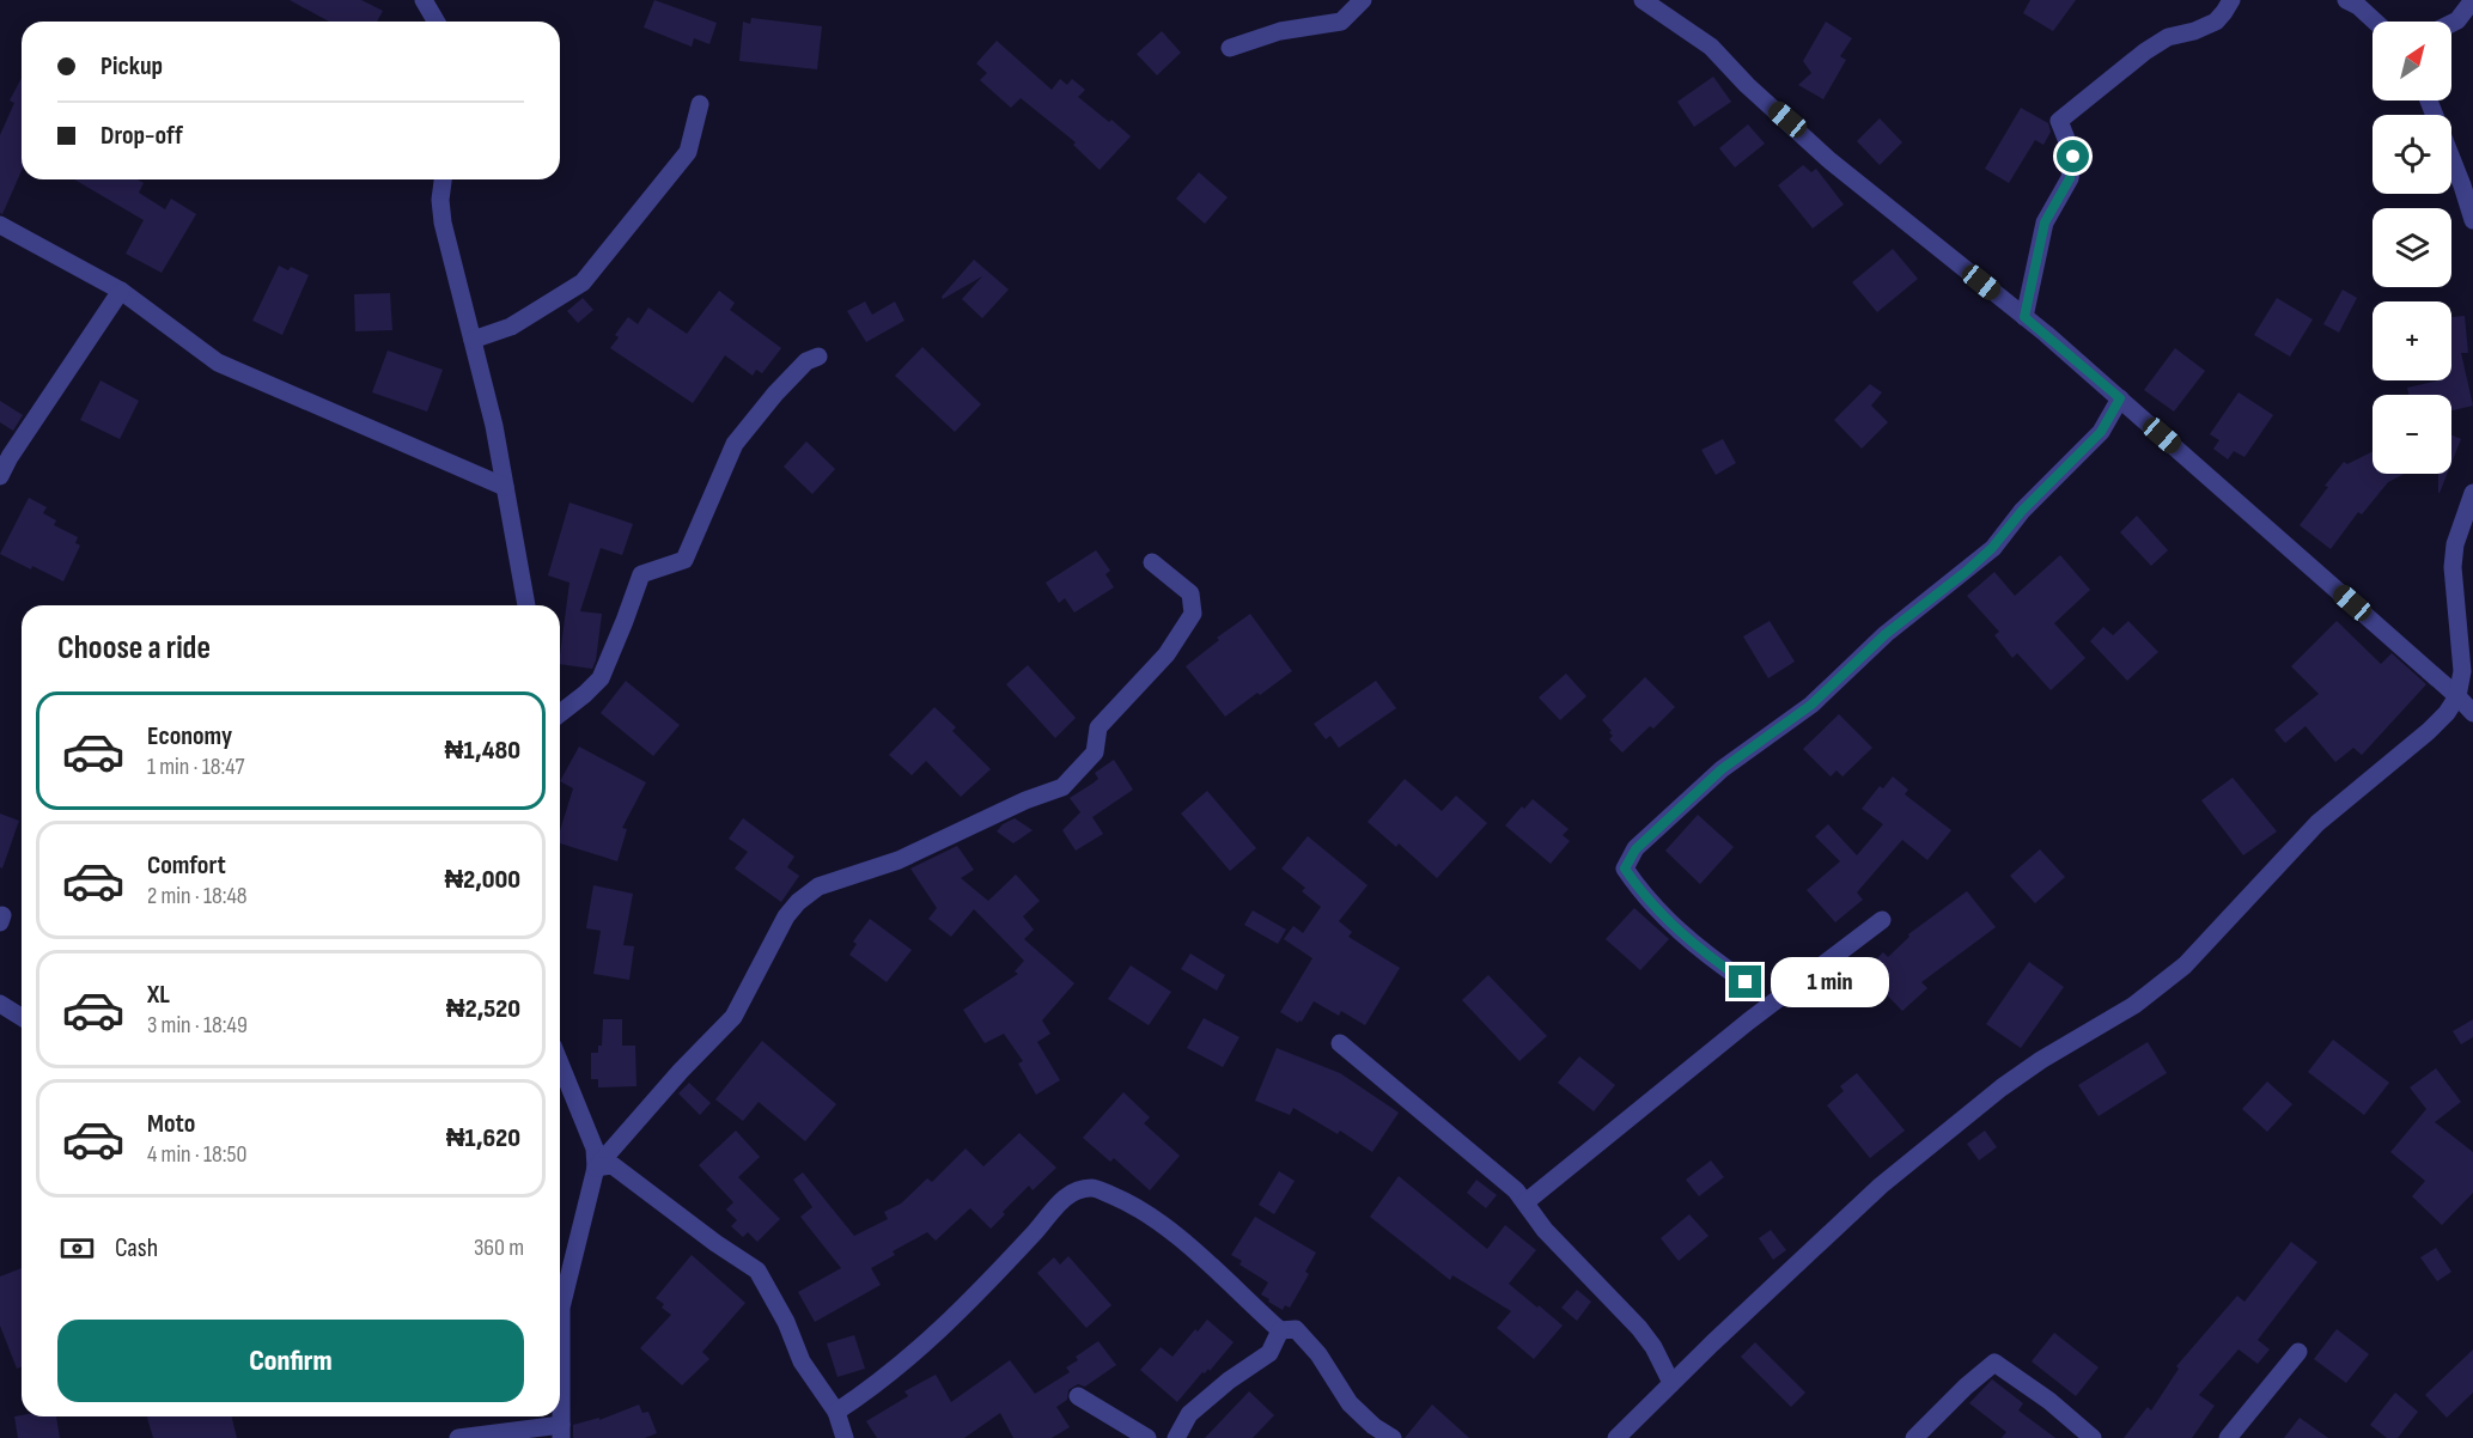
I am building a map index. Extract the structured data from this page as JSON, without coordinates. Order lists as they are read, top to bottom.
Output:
{
  "north": "top right",
  "page": {
    "map_buttons": ["+", "−"],
    "banner": ["Pickup", "Drop-off"],
    "heading": "Choose a ride",
    "list": [
      {
        "name": "Economy",
        "note": "1 min · 18:47",
        "value": "₦1,480"
      },
      {
        "name": "Comfort",
        "note": "2 min · 18:48",
        "value": "₦2,000"
      },
      {
        "name": "XL",
        "note": "3 min · 18:49",
        "value": "₦2,520"
      },
      {
        "name": "Moto",
        "note": "4 min · 18:50",
        "value": "₦1,620"
      }
    ],
    "bubble": "1 min",
    "pay": ["Cash", "360 m"],
    "buttons": "Confirm"
  }
}
